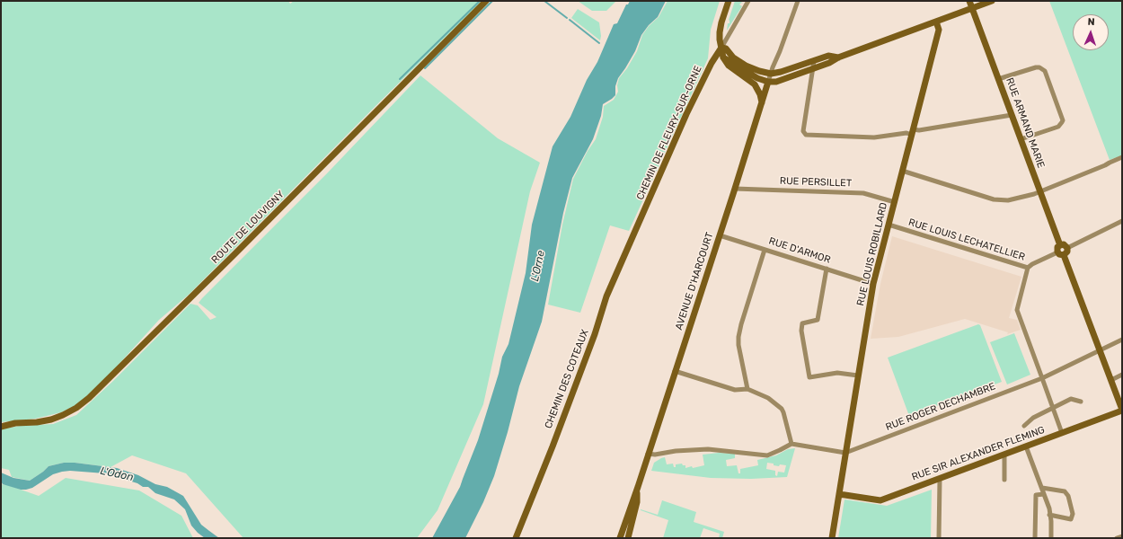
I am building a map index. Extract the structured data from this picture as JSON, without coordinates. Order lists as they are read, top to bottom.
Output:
{
  "streets": {
    "street": [
      "RUE ARMAND MARIE",
      "CHEMIN DE FLEURY-SUR-ORNE",
      "RUE PERSILLET",
      "ROUTE DE LOUVIGNY",
      "RUE LOUIS LECHATELLIER",
      "RUE D'ARMOR",
      "RUE LOUIS ROBILLARD",
      "AVENUE D'HARCOURT",
      "CHEMIN DES COTEAUX",
      "RUE ROGER DECHAMBRE",
      "RUE SIR ALEXANDER FLEMING"
    ]
  },
  "crossings": [
    ["RUE ARMAND MARIE", "RUE LOUIS LECHATELLIER"],
    ["CHEMIN DE FLEURY-SUR-ORNE", "CHEMIN DES COTEAUX"],
    ["RUE PERSILLET", "RUE LOUIS ROBILLARD"],
    ["RUE PERSILLET", "AVENUE D'HARCOURT"],
    ["RUE LOUIS LECHATELLIER", "RUE LOUIS ROBILLARD"],
    ["RUE D'ARMOR", "RUE LOUIS ROBILLARD"],
    ["RUE D'ARMOR", "AVENUE D'HARCOURT"],
    ["RUE LOUIS ROBILLARD", "RUE ROGER DECHAMBRE"],
    ["RUE LOUIS ROBILLARD", "RUE SIR ALEXANDER FLEMING"]
  ],
  "water": ["L'Orne", "L'Odon"],
  "north": "top"
}
